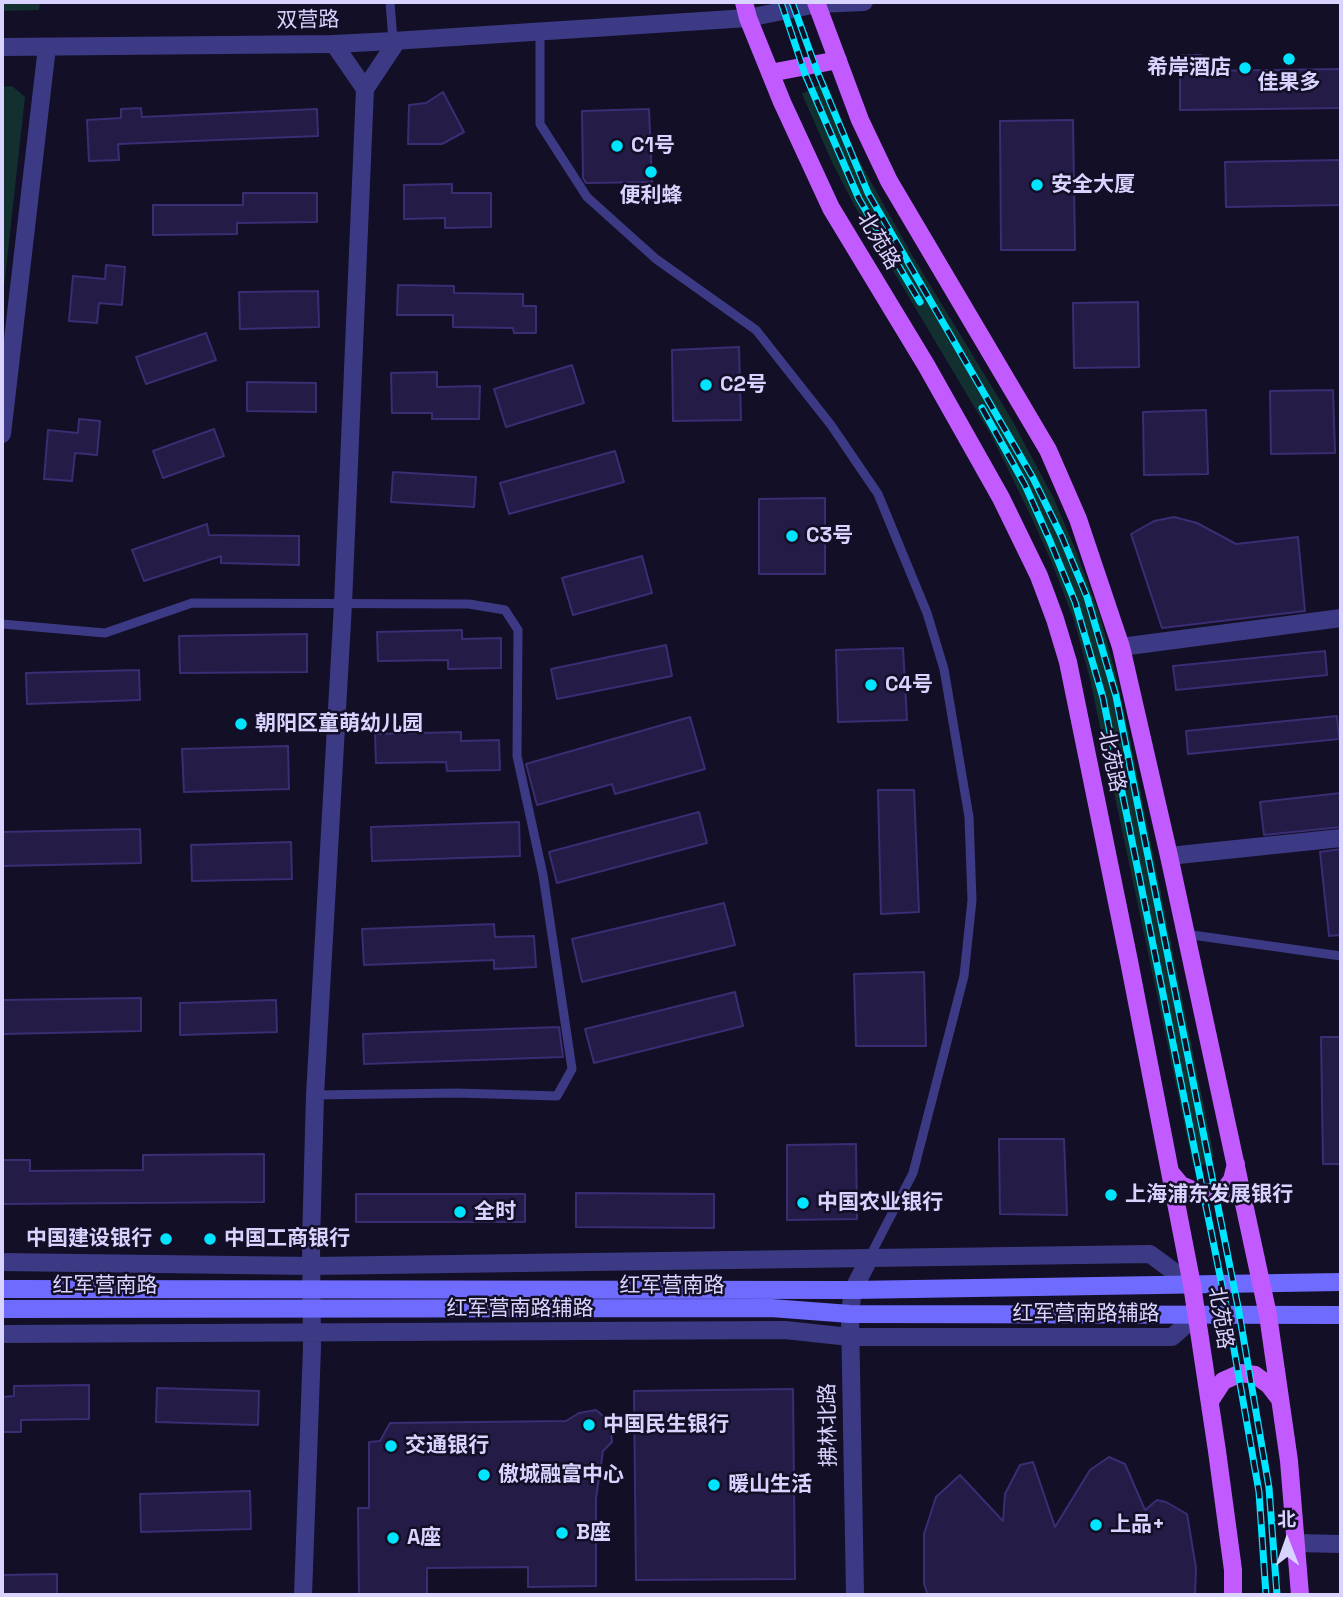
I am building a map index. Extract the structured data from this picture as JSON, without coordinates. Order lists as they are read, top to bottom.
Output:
{
  "streets": {
    "main road": ["北苑路", "红军营南路"],
    "street": ["双营路", "红军营南路辅路", "拂林北路"]
  },
  "crossings": [
    ["双营路", "北苑路"],
    ["北苑路", "红军营南路"],
    ["北苑路", "红军营南路辅路"],
    ["红军营南路", "红军营南路辅路"],
    ["红军营南路", "拂林北路"],
    ["红军营南路辅路", "拂林北路"]
  ],
  "places": [
    "佳果多",
    "希岸酒店",
    "C1号",
    "便利蜂",
    "安全大厦",
    "C2号",
    "C3号",
    "C4号",
    "朝阳区童萌幼儿园",
    "上海浦东发展银行",
    "中国农业银行",
    "全时",
    "中国建设银行",
    "中国工商银行",
    "中国民生银行",
    "交通银行",
    "傲城融富中心",
    "暖山生活",
    "上品+",
    "B座",
    "A座"
  ],
  "north": "top"
}
